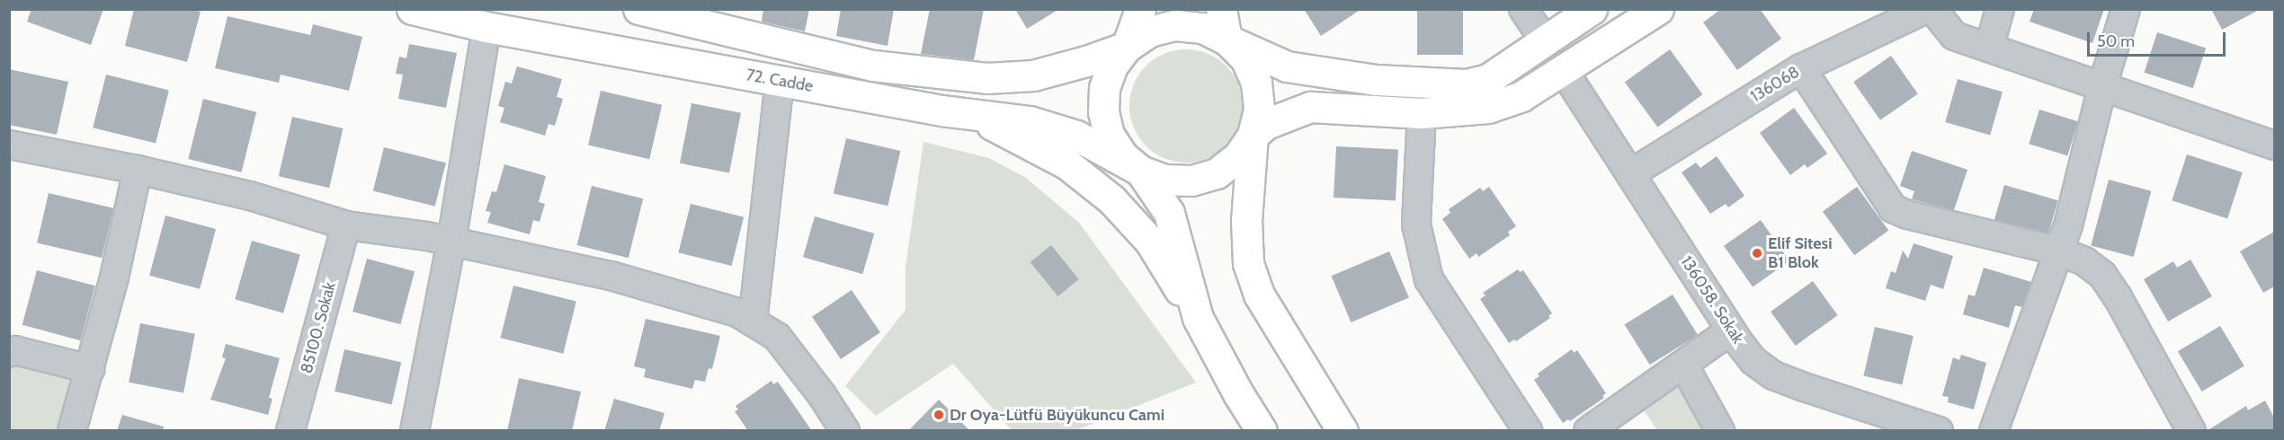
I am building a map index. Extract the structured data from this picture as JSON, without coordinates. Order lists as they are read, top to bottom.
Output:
{
  "streets": {
    "main road": ["72. Cadde"],
    "street": ["136068", "136058. Sokak", "85100. Sokak"]
  },
  "crossings": [
    ["136068", "136058. Sokak"]
  ],
  "places": ["Elif Sitesi B1 Blok", "Dr Oya-Lütfü Büyükuncu Cami"],
  "scale_bar": "50 m"
}
